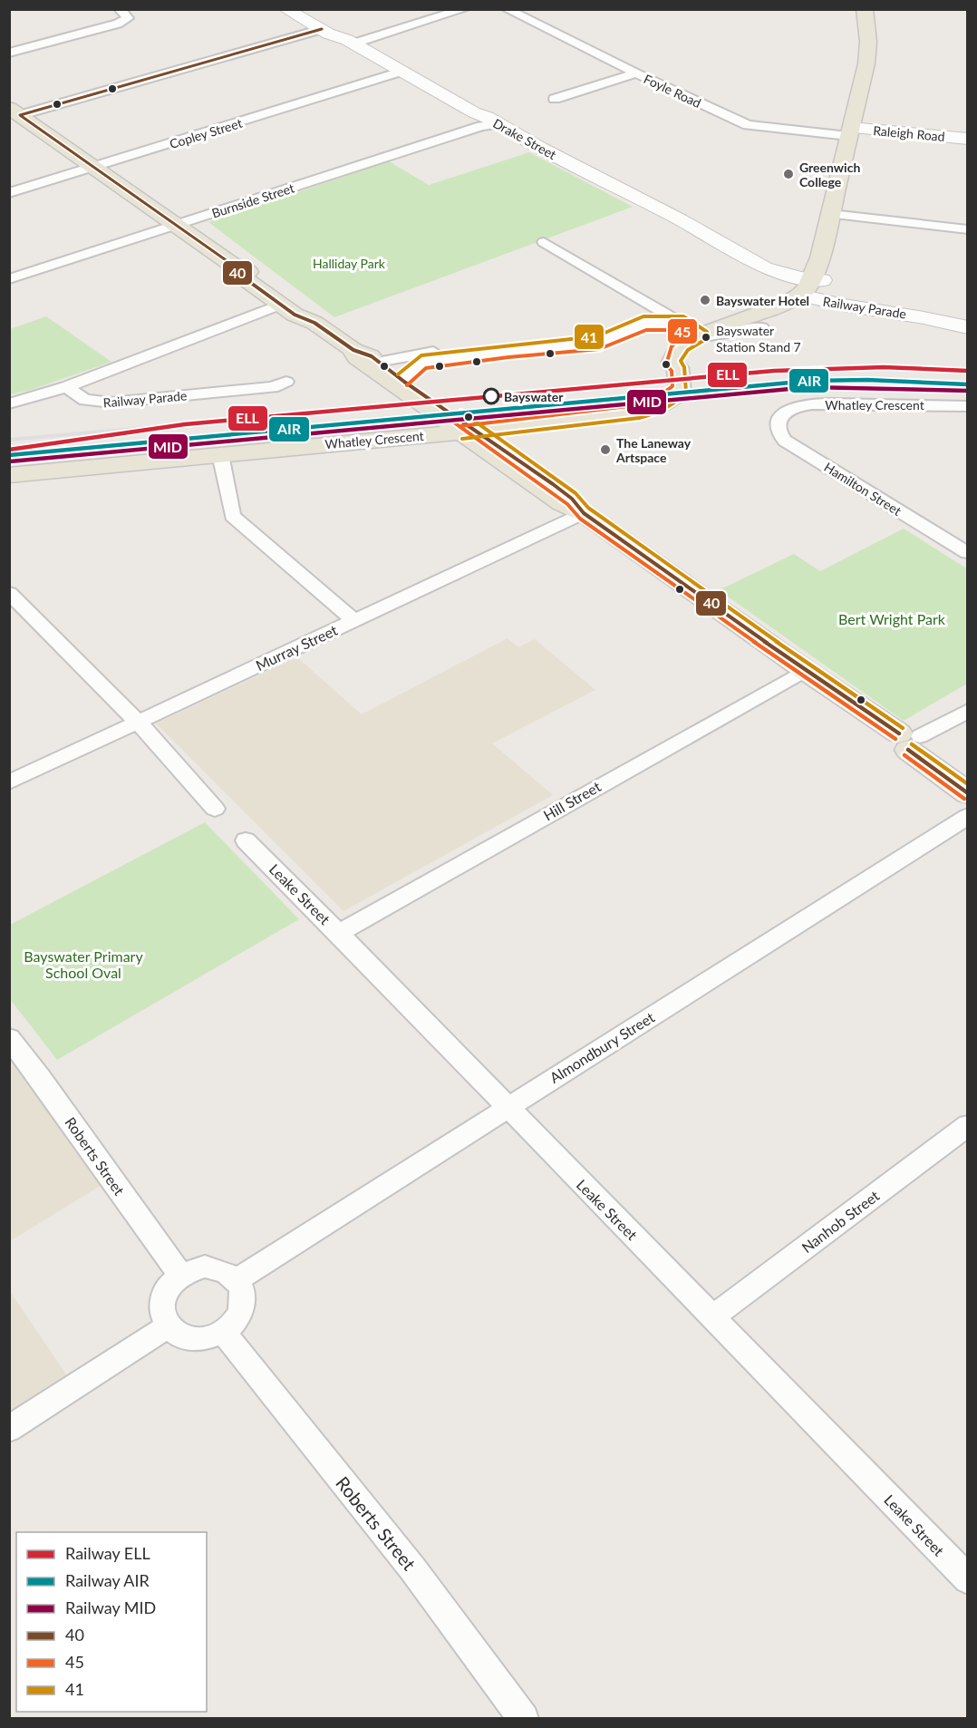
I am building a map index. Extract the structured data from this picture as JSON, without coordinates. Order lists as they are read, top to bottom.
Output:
{
  "streets": {
    "main road": ["Railway Parade", "Whatley Crescent"],
    "street": [
      "Foyle Road",
      "Copley Street",
      "Raleigh Road",
      "Drake Street",
      "Burnside Street",
      "Hamilton Street",
      "Murray Street",
      "Hill Street",
      "Leake Street",
      "Almondbury Street",
      "Roberts Street",
      "Nanhob Street"
    ]
  },
  "crossings": [
    ["Foyle Road", "Raleigh Road"],
    ["Copley Street", "Drake Street"],
    ["Drake Street", "Burnside Street"],
    ["Drake Street", "Railway Parade"],
    ["Railway Parade", "Whatley Crescent"],
    ["Whatley Crescent", "Hamilton Street"],
    ["Hill Street", "Leake Street"],
    ["Leake Street", "Almondbury Street"],
    ["Leake Street", "Nanhob Street"],
    ["Almondbury Street", "Roberts Street"]
  ],
  "parks": ["Halliday Park", "Bert Wright Park", "Bayswater Primary School Oval"],
  "places": [
    "Greenwich College",
    "Bayswater Hotel",
    "Bayswater Station Stand 7",
    "Bayswater",
    "The Laneway Artspace"
  ],
  "lines": [
    "transit line 40",
    "transit line 41",
    "transit line 45",
    "rail line ELL",
    "rail line AIR",
    "rail line MID"
  ],
  "legend": [
    "Railway ELL",
    "Railway AIR",
    "Railway MID",
    "40",
    "45",
    "41"
  ]
}
